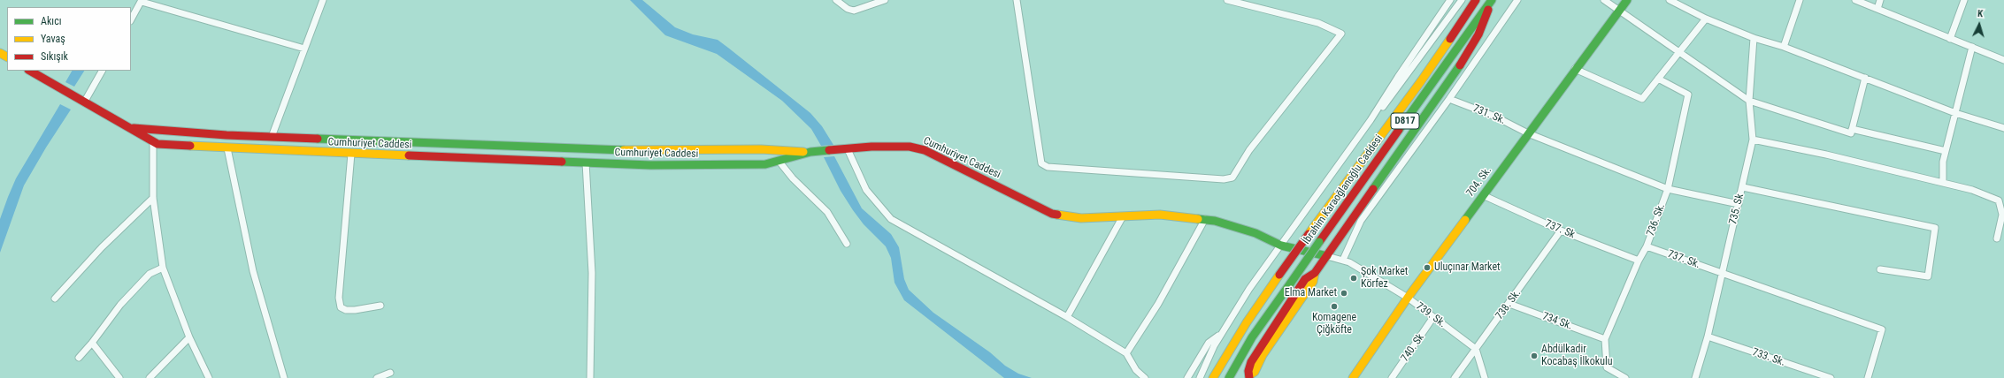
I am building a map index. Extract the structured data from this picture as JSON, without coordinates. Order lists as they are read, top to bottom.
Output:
{
  "streets": {
    "main road": [
      "D817",
      "Cumhuriyet Caddesi",
      "704. Sk.",
      "İbrahim Karaoğlanoğlu Caddesi"
    ],
    "street": [
      "731. Sk.",
      "735. Sk",
      "736. Sk.",
      "737. Sk",
      "737. Sk.",
      "738. Sk.",
      "739. Sk.",
      "734 Sk.",
      "740. Sk",
      "733. Sk."
    ]
  },
  "crossings": [
    ["731. Sk.", "704. Sk."],
    ["731. Sk.", "735. Sk"],
    ["731. Sk.", "736. Sk."],
    ["Cumhuriyet Caddesi", "739. Sk."],
    ["704. Sk.", "737. Sk"],
    ["704. Sk.", "739. Sk."],
    ["735. Sk", "737. Sk."],
    ["735. Sk", "733. Sk."],
    ["736. Sk.", "737. Sk"],
    ["736. Sk.", "737. Sk."],
    ["736. Sk.", "734 Sk."],
    ["737. Sk", "738. Sk."],
    ["738. Sk.", "739. Sk."],
    ["738. Sk.", "734 Sk."],
    ["739. Sk.", "740. Sk"]
  ],
  "places": [
    "Uluçınar Market",
    "Şok Market Körfez",
    "Elma Market",
    "Komagene Çiğköfte",
    "Abdülkadir Kocabaş İlkokulu"
  ],
  "legend": ["Akıcı", "Yavaş", "Sıkışık"],
  "north": "top"
}
